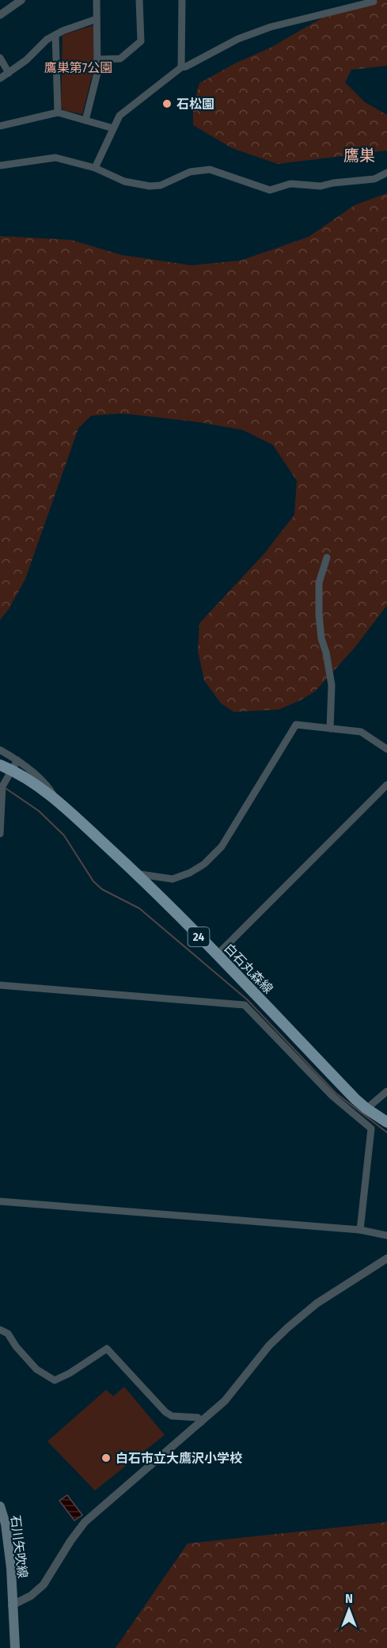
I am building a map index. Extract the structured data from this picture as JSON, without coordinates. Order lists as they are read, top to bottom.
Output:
{
  "streets": {
    "main road": ["24", "白石丸森線", "石川矢吹線"]
  },
  "districts": ["鷹巣"],
  "parks": ["鷹巣第7公園"],
  "places": ["石松園", "白石市立大鷹沢小学校"],
  "north": "top"
}
